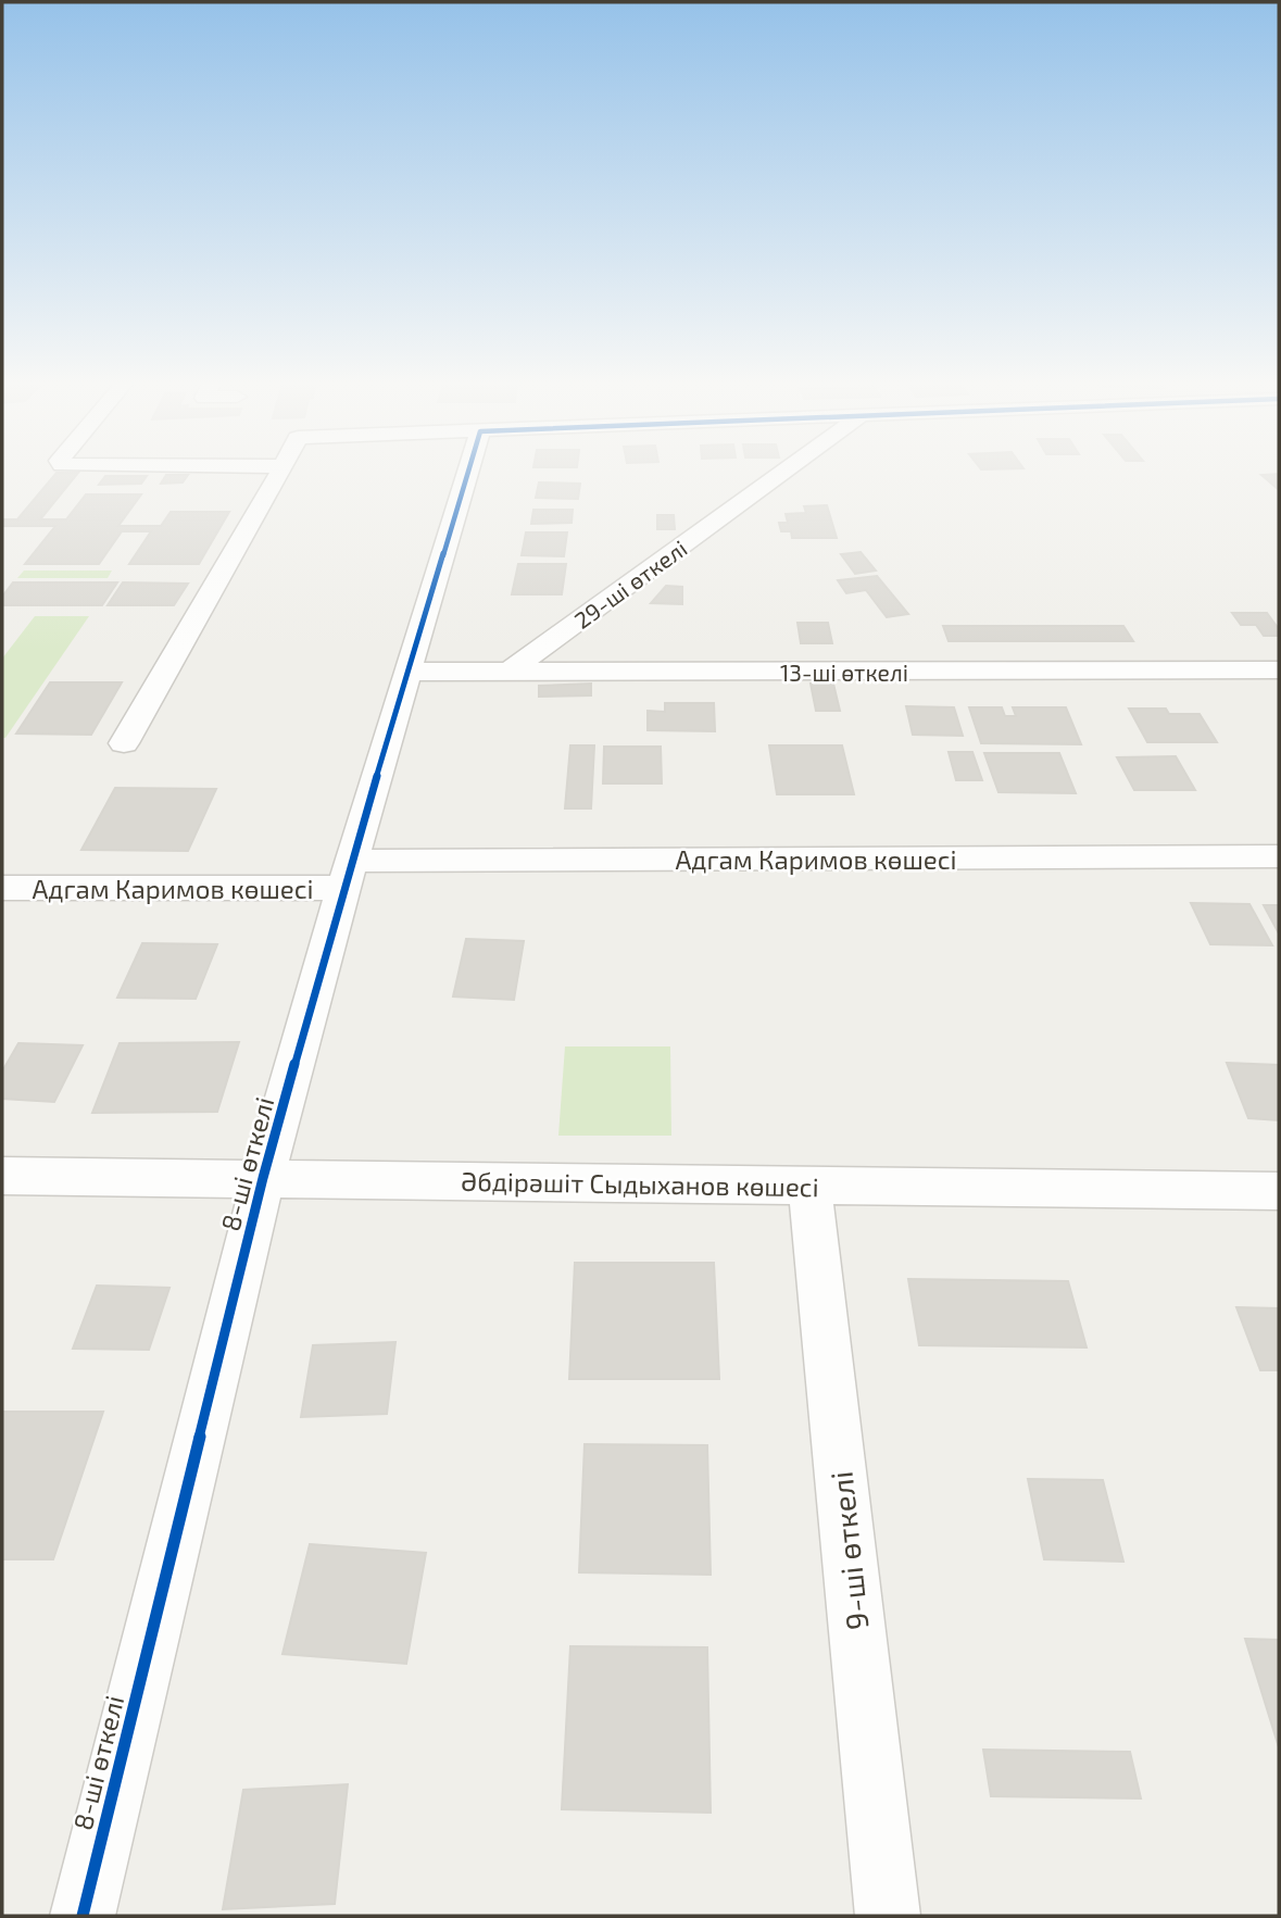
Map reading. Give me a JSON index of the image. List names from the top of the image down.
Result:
{
  "streets": {
    "street": [
      "29-ші өткелі",
      "13-ші өткелі",
      "Адгам Каримов көшесі",
      "8-ші өткелі",
      "Әбдірәшіт Сыдыханов көшесі",
      "9-ші өткелі"
    ]
  },
  "crossings": [
    ["29-ші өткелі", "13-ші өткелі"],
    ["13-ші өткелі", "8-ші өткелі"],
    ["Адгам Каримов көшесі", "8-ші өткелі"],
    ["8-ші өткелі", "Әбдірәшіт Сыдыханов көшесі"],
    ["Әбдірәшіт Сыдыханов көшесі", "9-ші өткелі"]
  ]
}
